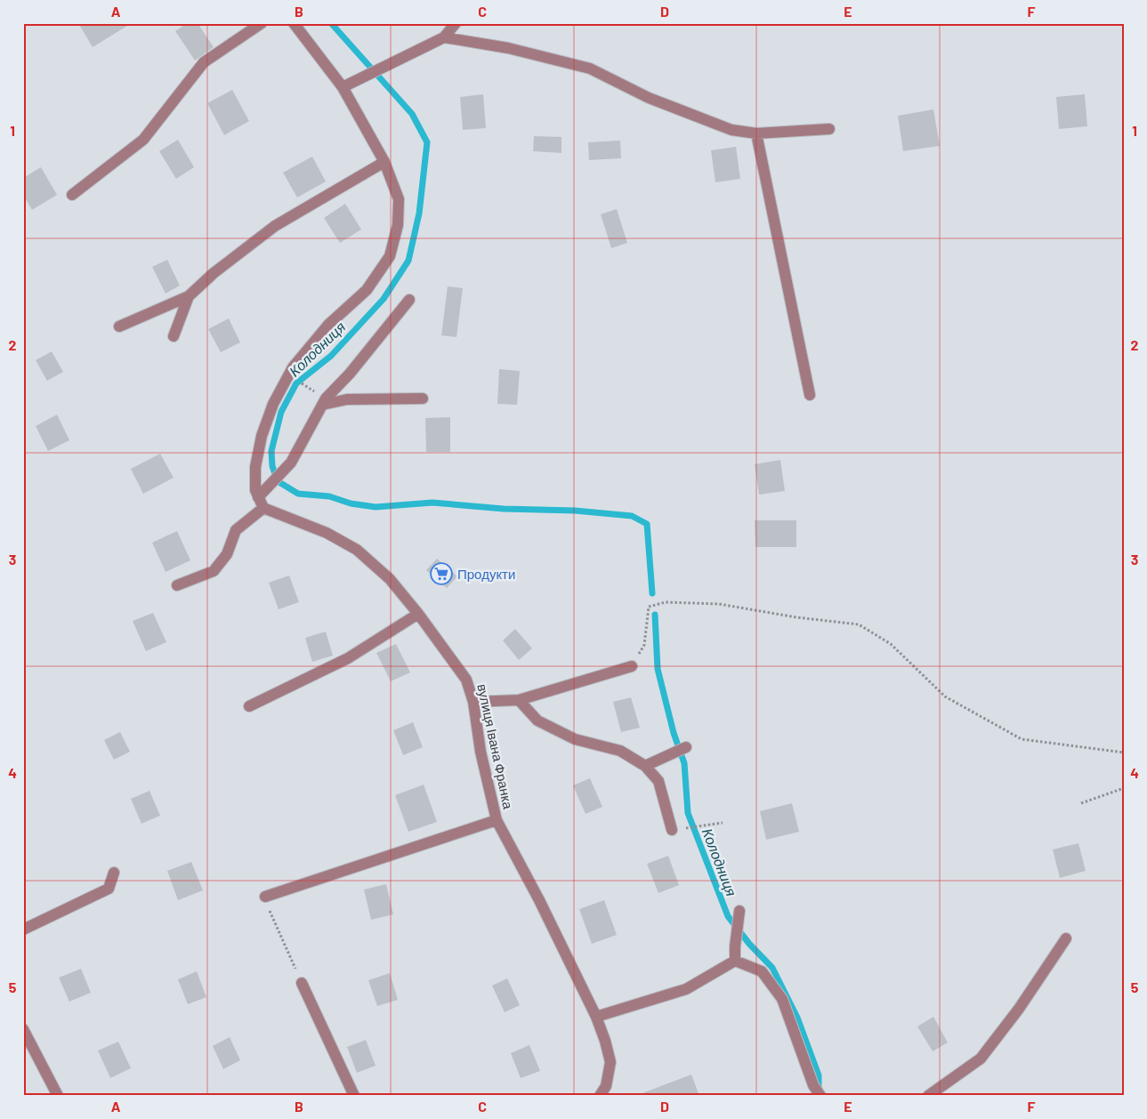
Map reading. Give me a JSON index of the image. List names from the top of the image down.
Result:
{
  "streets": {
    "street": ["вулиця Івана Франка"]
  },
  "water": ["Колодниця"],
  "places": {
    "supermarket": ["Продукти"]
  },
  "grid": {
    "columns": [
      "A",
      "B",
      "C",
      "D",
      "E",
      "F"
    ],
    "rows": [
      "1",
      "2",
      "3",
      "4",
      "5"
    ]
  }
}
